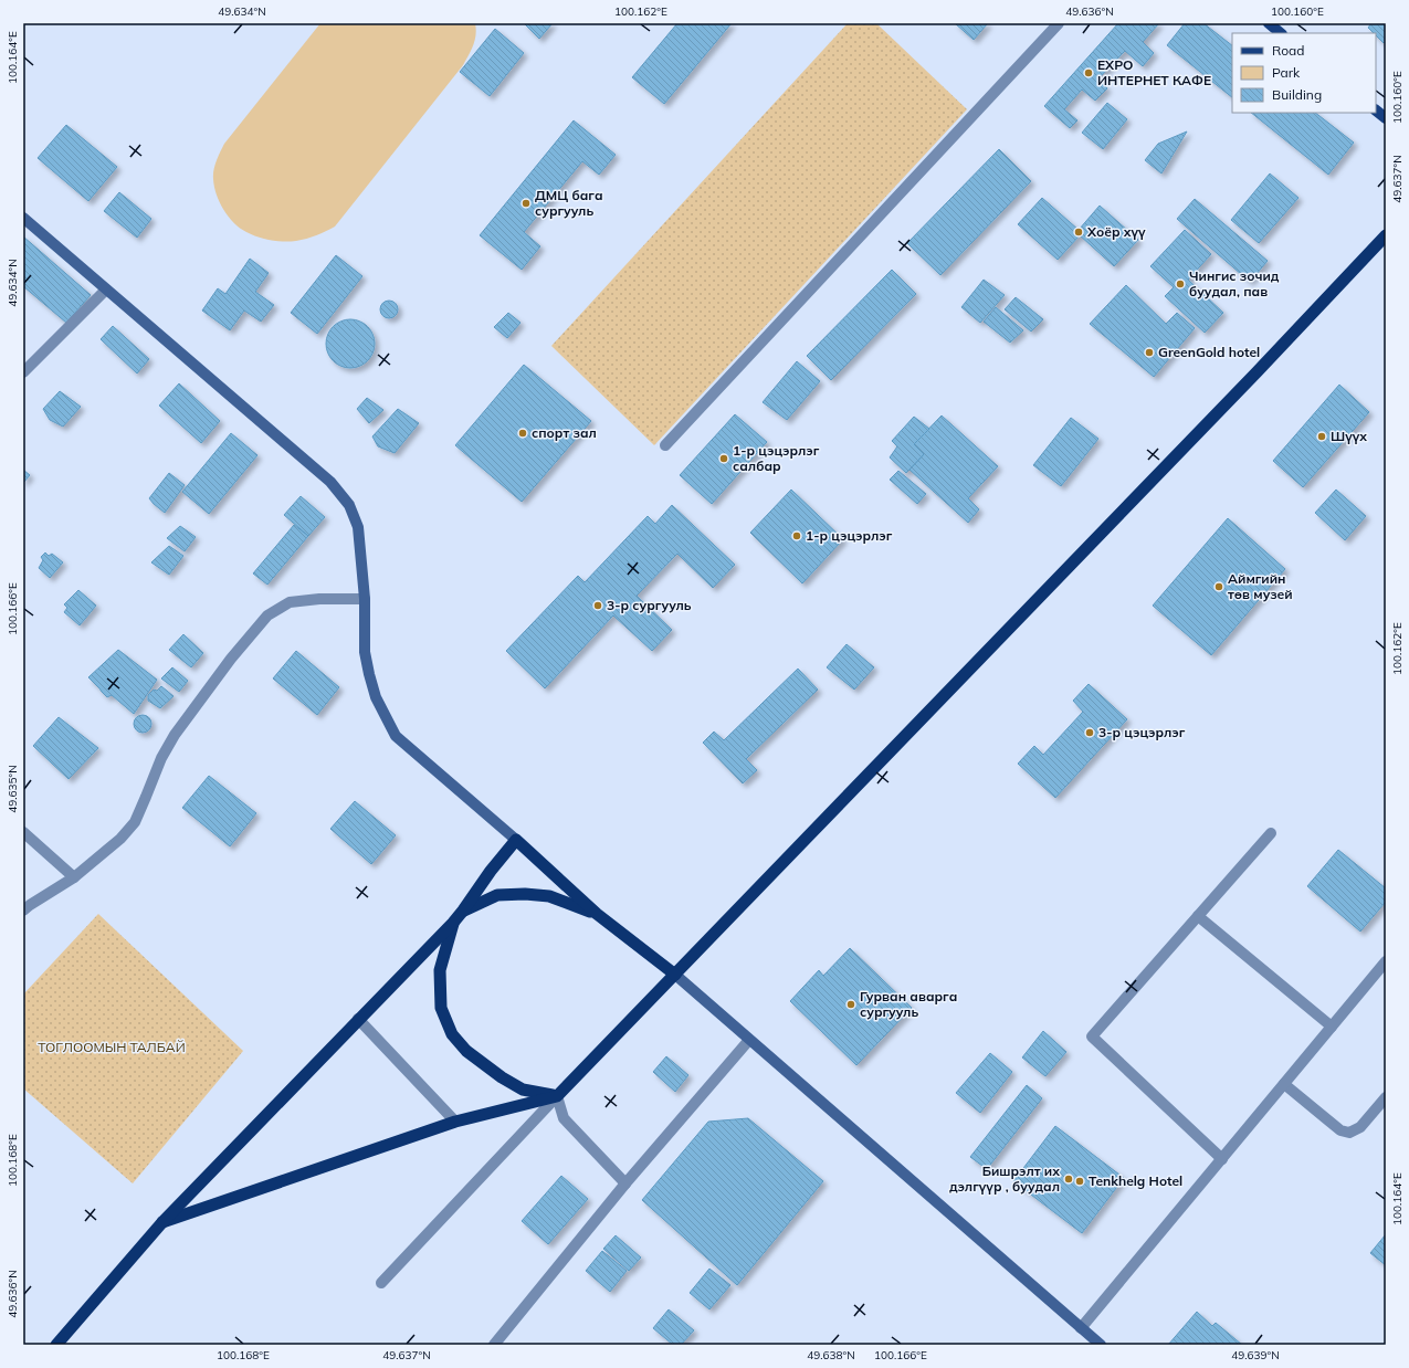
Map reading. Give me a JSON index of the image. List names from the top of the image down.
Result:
{
  "parks": ["ТОГЛООМЫН ТАЛБАЙ"],
  "places": [
    "EXPO ИНТЕРНЕТ КАФЕ",
    "ДМЦ бага сургууль",
    "Хоёр хүү",
    "Чингис зочид буудал, пав",
    "GreenGold hotel",
    "спорт зал",
    "Шүүх",
    "1-р цэцэрлэг салбар",
    "1-р цэцэрлэг",
    "Аймгийн төв музей",
    "3-р сургууль",
    "3-р цэцэрлэг",
    "Гурван аварга сургууль",
    "Бишрэлт их дэлгүүр , буудал",
    "Tenkhelg Hotel"
  ],
  "legend": ["Road", "Park", "Building"],
  "coordinates": [
    "49.634°N",
    "100.162°E",
    "49.636°N",
    "100.160°E",
    "100.164°E",
    "49.637°N",
    "100.166°E",
    "49.635°N",
    "100.168°E",
    "49.638°N",
    "49.639°N"
  ]
}
